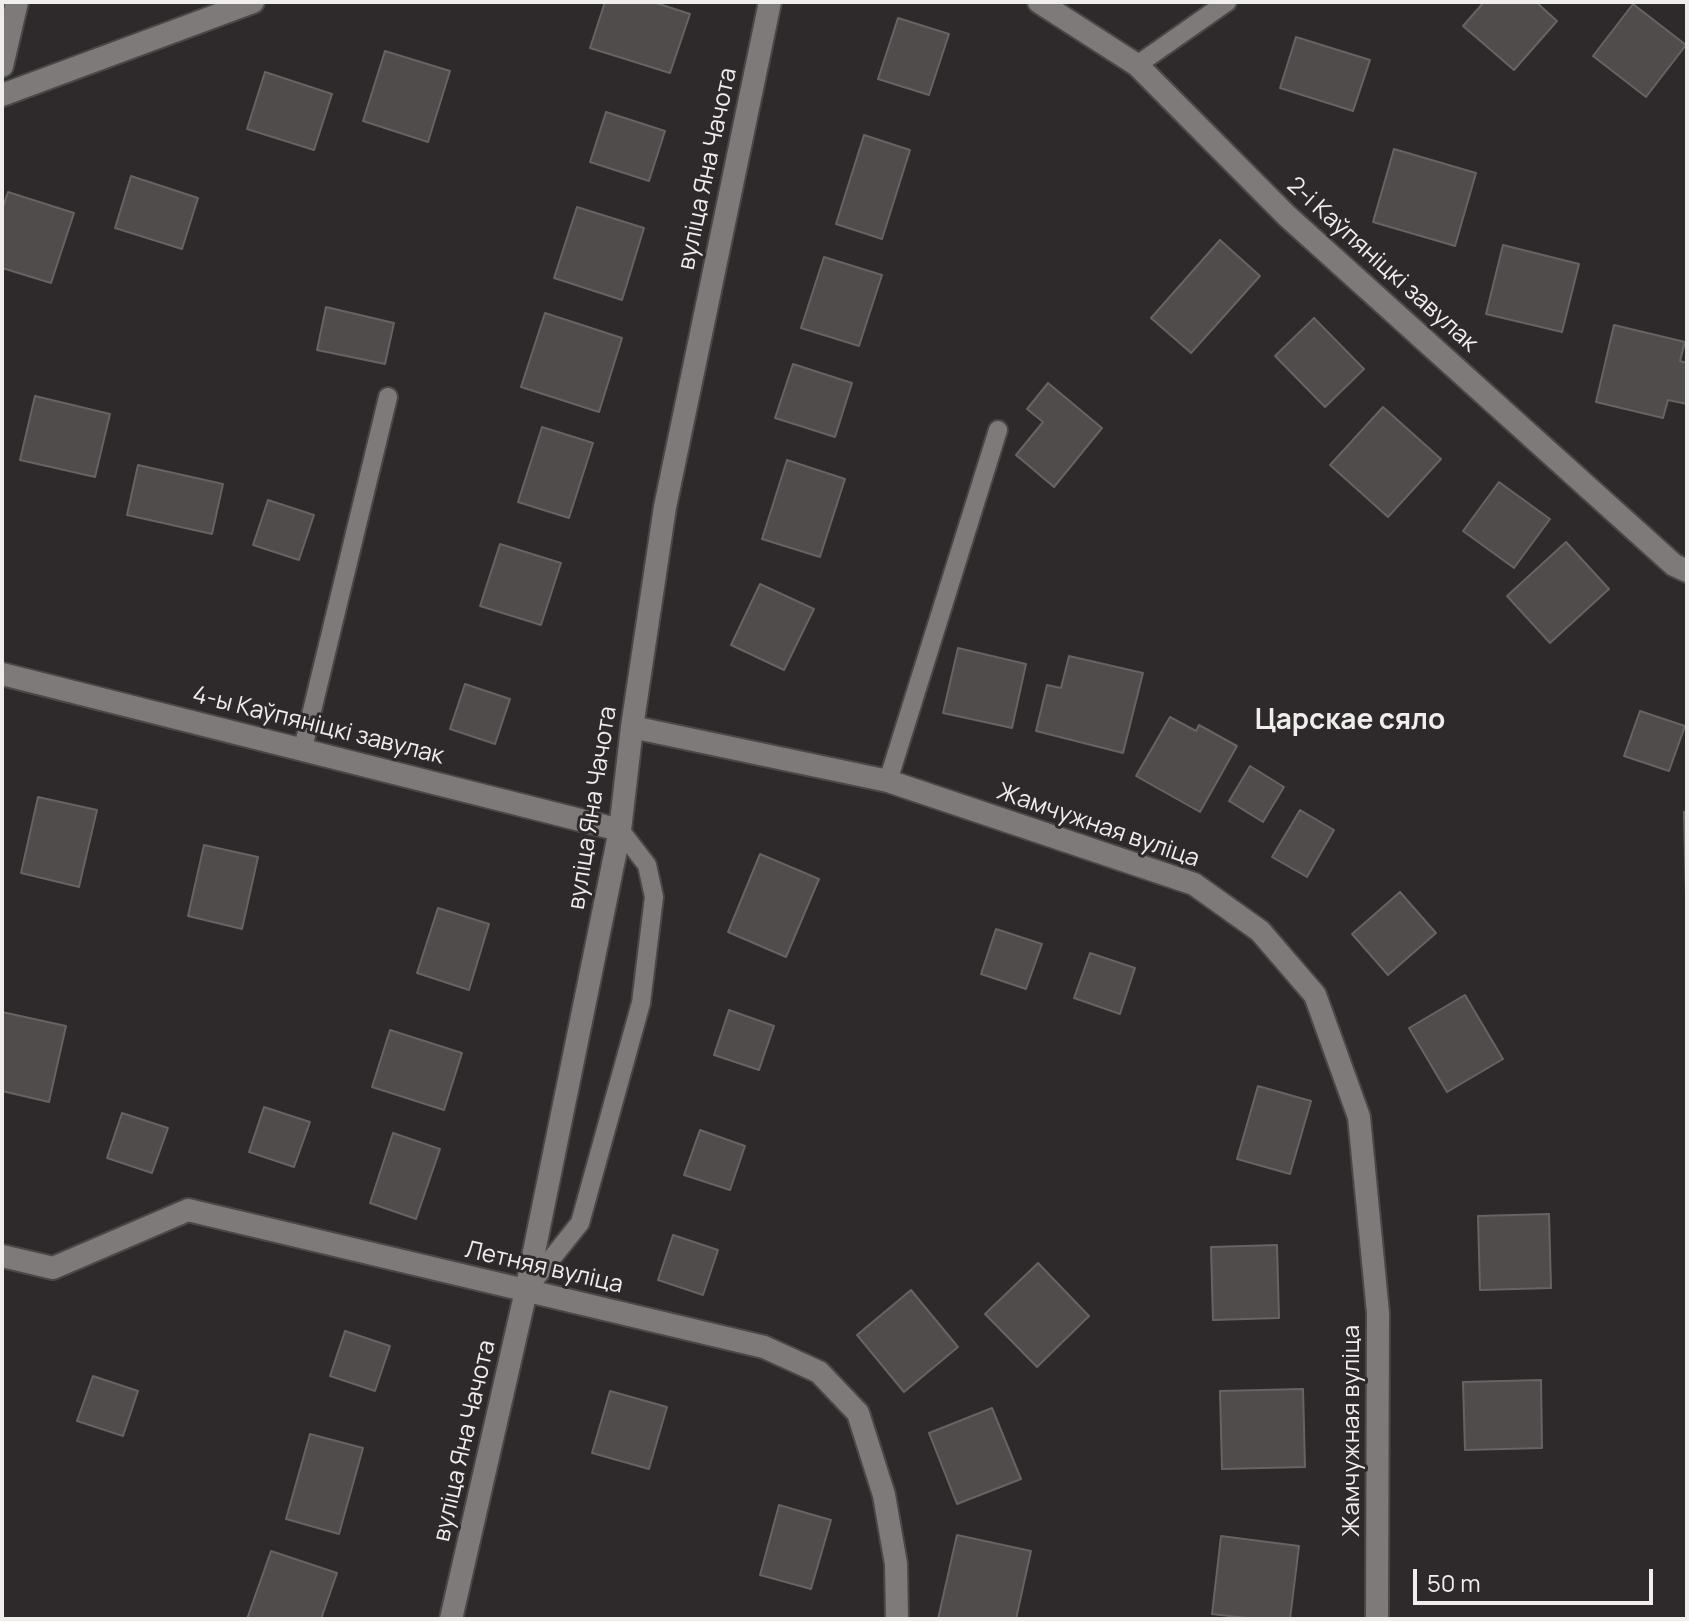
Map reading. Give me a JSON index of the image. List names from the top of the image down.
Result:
{
  "streets": {
    "street": [
      "вуліца Яна Чачота",
      "2-і Каўпяніцкі завулак",
      "4-ы Каўпяніцкі завулак",
      "Жамчужная вуліца",
      "Летняя вуліца"
    ]
  },
  "crossings": [
    ["вуліца Яна Чачота", "4-ы Каўпяніцкі завулак"],
    ["вуліца Яна Чачота", "Жамчужная вуліца"],
    ["вуліца Яна Чачота", "Летняя вуліца"]
  ],
  "districts": ["Царскае сяло"],
  "scale_bar": "50 m"
}
